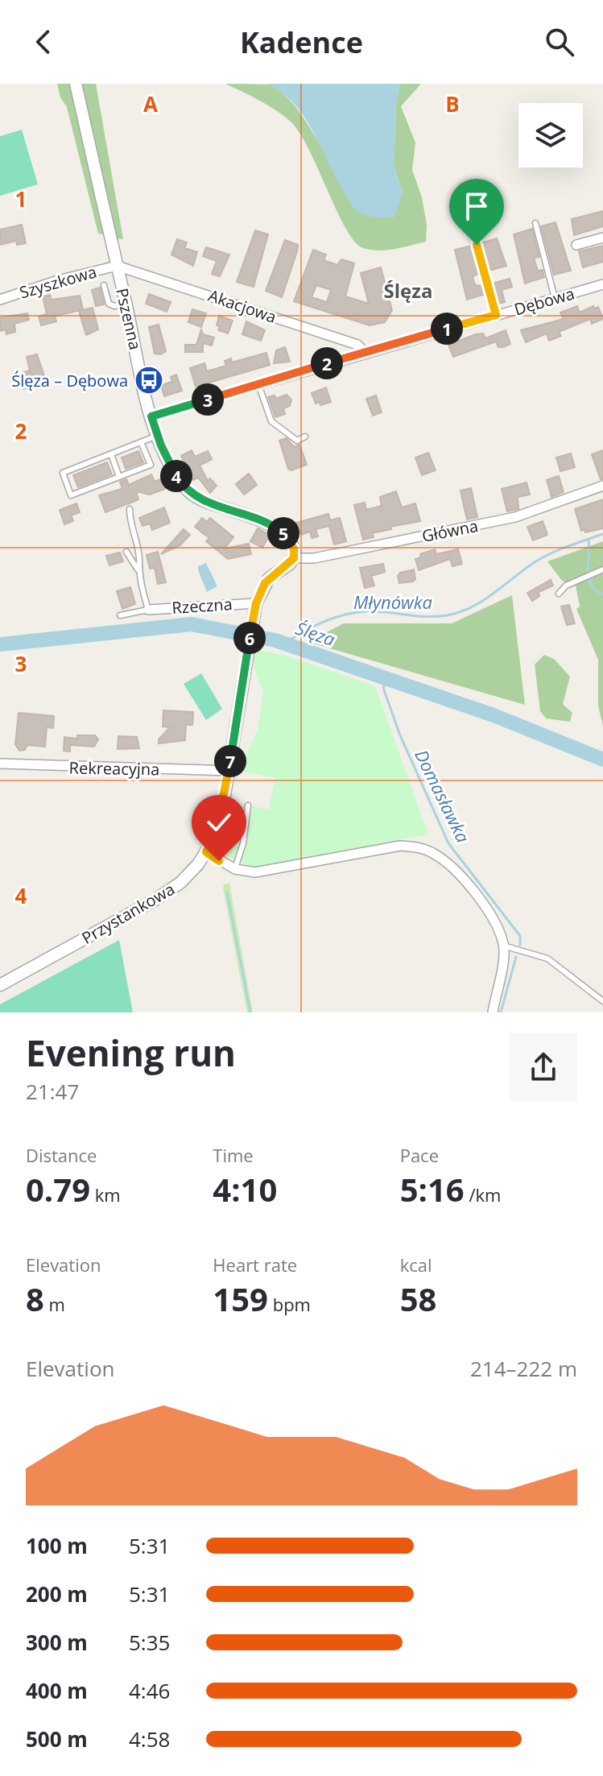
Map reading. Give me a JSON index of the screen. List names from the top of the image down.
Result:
{
  "streets": {
    "street": [
      "Szyszkowa",
      "Dębowa",
      "Akacjowa",
      "Pszenna",
      "Główna",
      "Rzeczna",
      "Rekreacyjna",
      "Przystankowa"
    ]
  },
  "crossings": [
    ["Szyszkowa", "Akacjowa"],
    ["Szyszkowa", "Pszenna"],
    ["Dębowa", "Akacjowa"],
    ["Dębowa", "Pszenna"],
    ["Akacjowa", "Pszenna"],
    ["Pszenna", "Główna"],
    ["Pszenna", "Przystankowa"],
    ["Główna", "Przystankowa"],
    ["Rzeczna", "Przystankowa"],
    ["Rekreacyjna", "Przystankowa"]
  ],
  "districts": ["Ślęza"],
  "water": ["Młynówka", "Ślęza", "Domasławka"],
  "places": {
    "bus stop": ["Ślęza – Dębowa"]
  },
  "page": {
    "header": "Kadence",
    "pins": [
      "1",
      "2",
      "3",
      "4",
      "5",
      "6",
      "7"
    ],
    "heading": ["Evening run", "21:47"],
    "stats": [
      ["Distance", "0.79 km"],
      ["Time", "4:10"],
      ["Pace", "5:16 /km"],
      ["Elevation", "8 m"],
      ["Heart rate", "159 bpm"],
      ["kcal", "58"]
    ],
    "chart": ["Elevation", "214–222 m"],
    "list": [
      {
        "name": "100 m",
        "note": "5:31"
      },
      {
        "name": "200 m",
        "note": "5:31"
      },
      {
        "name": "300 m",
        "note": "5:35"
      },
      {
        "name": "400 m",
        "note": "4:46"
      },
      {
        "name": "500 m",
        "note": "4:58"
      }
    ]
  },
  "grid": {
    "columns": ["A", "B"],
    "rows": [
      "1",
      "2",
      "3",
      "4"
    ]
  }
}
